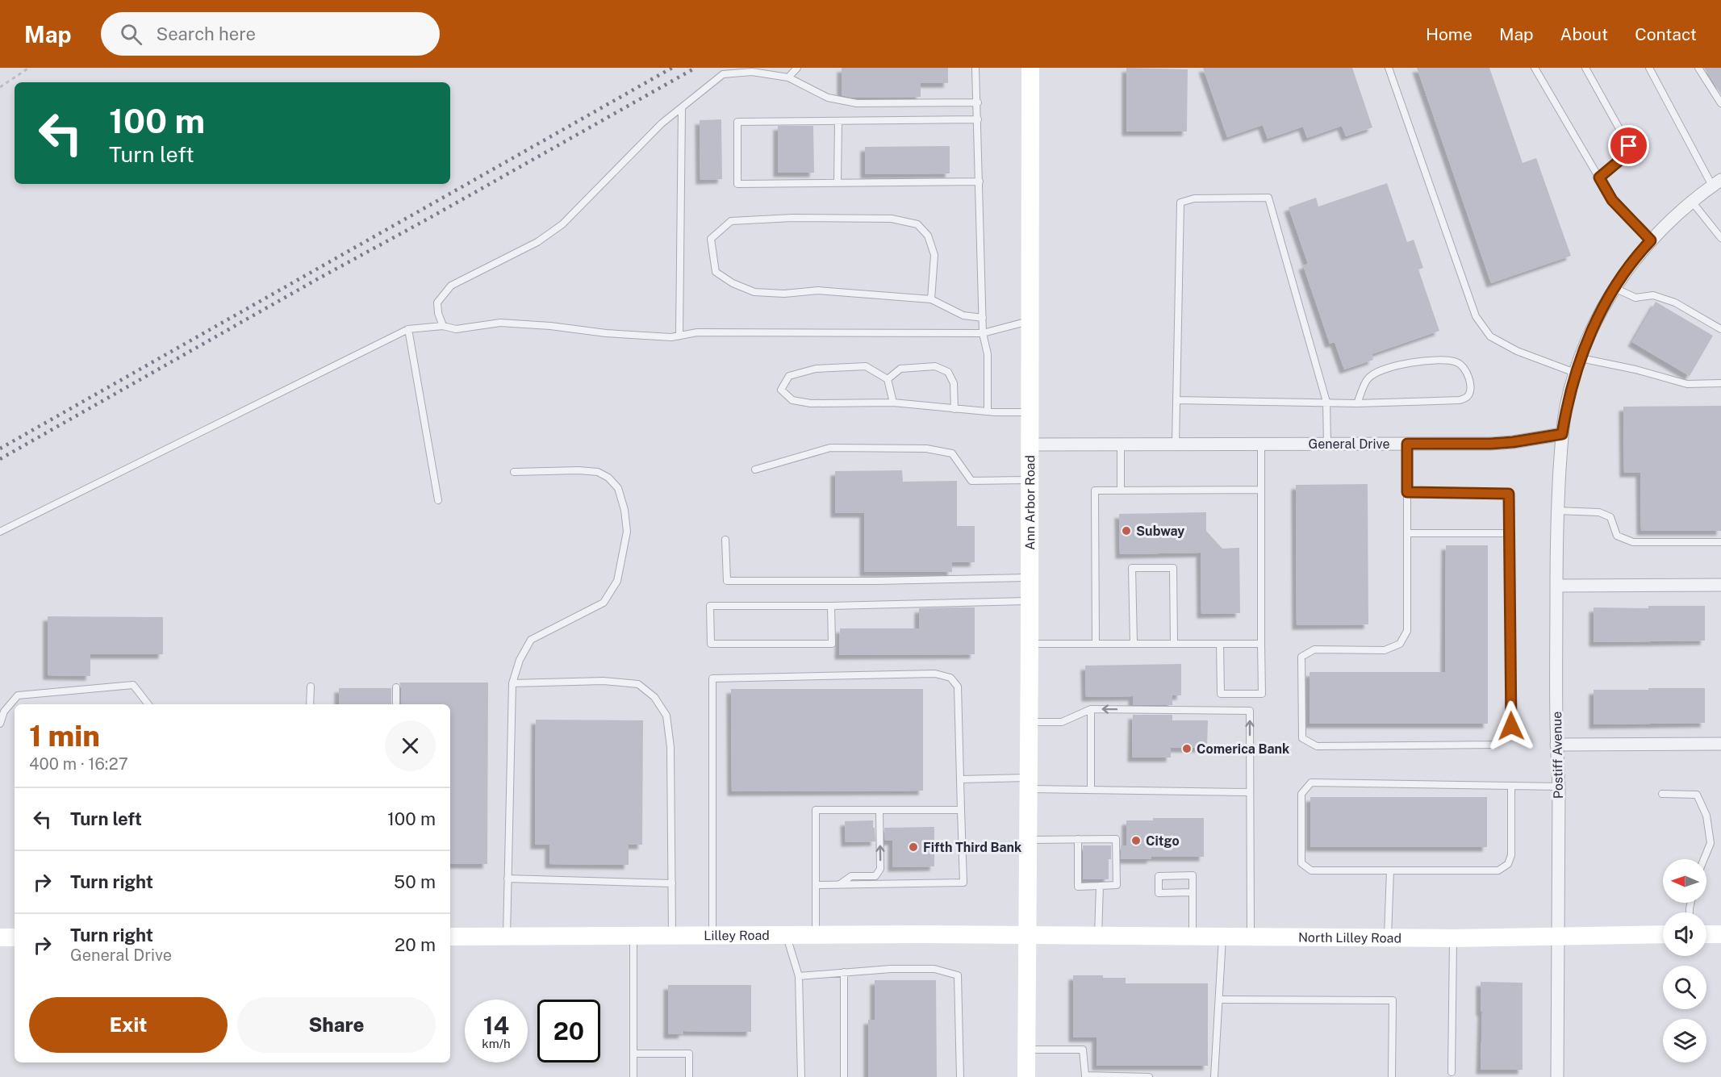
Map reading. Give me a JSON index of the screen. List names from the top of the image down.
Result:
{
  "streets": {
    "street": [
      "General Drive",
      "Ann Arbor Road",
      "Postiff Avenue",
      "Lilley Road",
      "North Lilley Road"
    ]
  },
  "crossings": [
    ["General Drive", "Ann Arbor Road"],
    ["General Drive", "Postiff Avenue"],
    ["Ann Arbor Road", "Lilley Road"],
    ["Ann Arbor Road", "North Lilley Road"],
    ["Postiff Avenue", "North Lilley Road"],
    ["Lilley Road", "North Lilley Road"]
  ],
  "places": [
    "Subway",
    "Comerica Bank",
    "Citgo",
    "Fifth Third Bank"
  ],
  "north": "left",
  "page": {
    "header": "Map",
    "search": "Search here",
    "nav": [
      "Home",
      "Map",
      "About",
      "Contact"
    ],
    "turn": ["100 m", "Turn left"],
    "heading": ["1 min", "400 m · 16:27"],
    "list": [
      {
        "name": "Turn left",
        "value": "100 m"
      },
      {
        "name": "Turn right",
        "value": "50 m"
      },
      {
        "name": "Turn right",
        "note": "General Drive",
        "value": "20 m"
      }
    ],
    "buttons": ["Exit", "Share"],
    "speed": "14 km/h",
    "limit": "20"
  }
}
